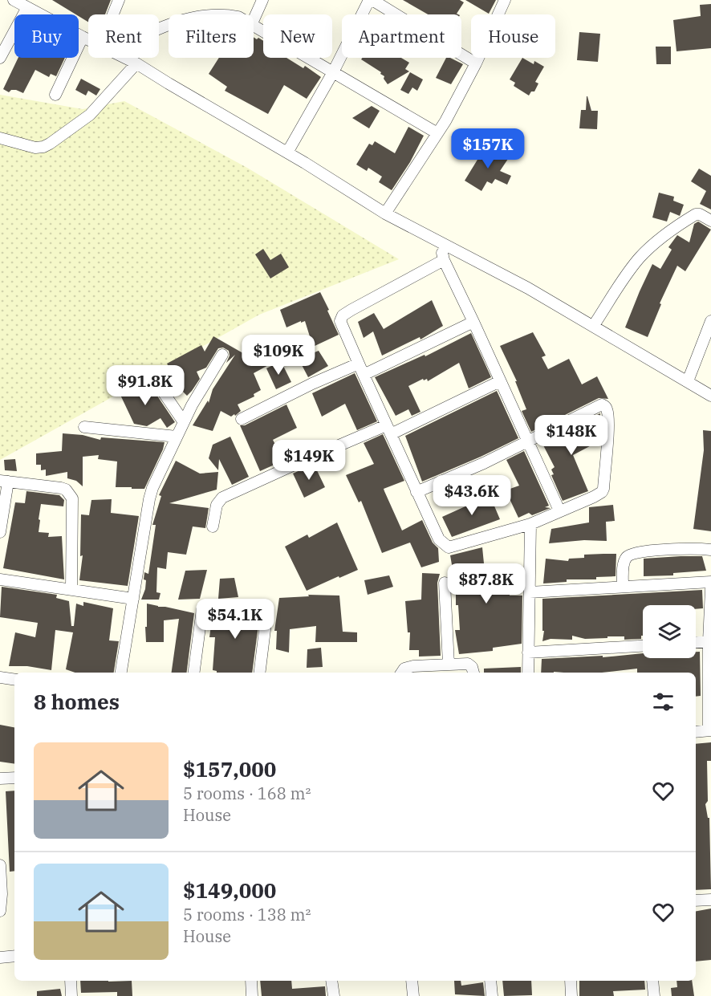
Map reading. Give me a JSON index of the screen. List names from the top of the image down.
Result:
{
  "page": {
    "chip": [
      "Buy",
      "Rent",
      "Filters",
      "New",
      "Apartment",
      "House"
    ],
    "price": [
      "$157K",
      "$109K",
      "$91.8K",
      "$148K",
      "$149K",
      "$43.6K",
      "$87.8K",
      "$54.1K"
    ],
    "heading": "8 homes",
    "list": [
      {
        "name": "$157,000",
        "note": "5 rooms · 168 m² · House"
      },
      {
        "name": "$149,000",
        "note": "5 rooms · 138 m² · House"
      }
    ]
  }
}
